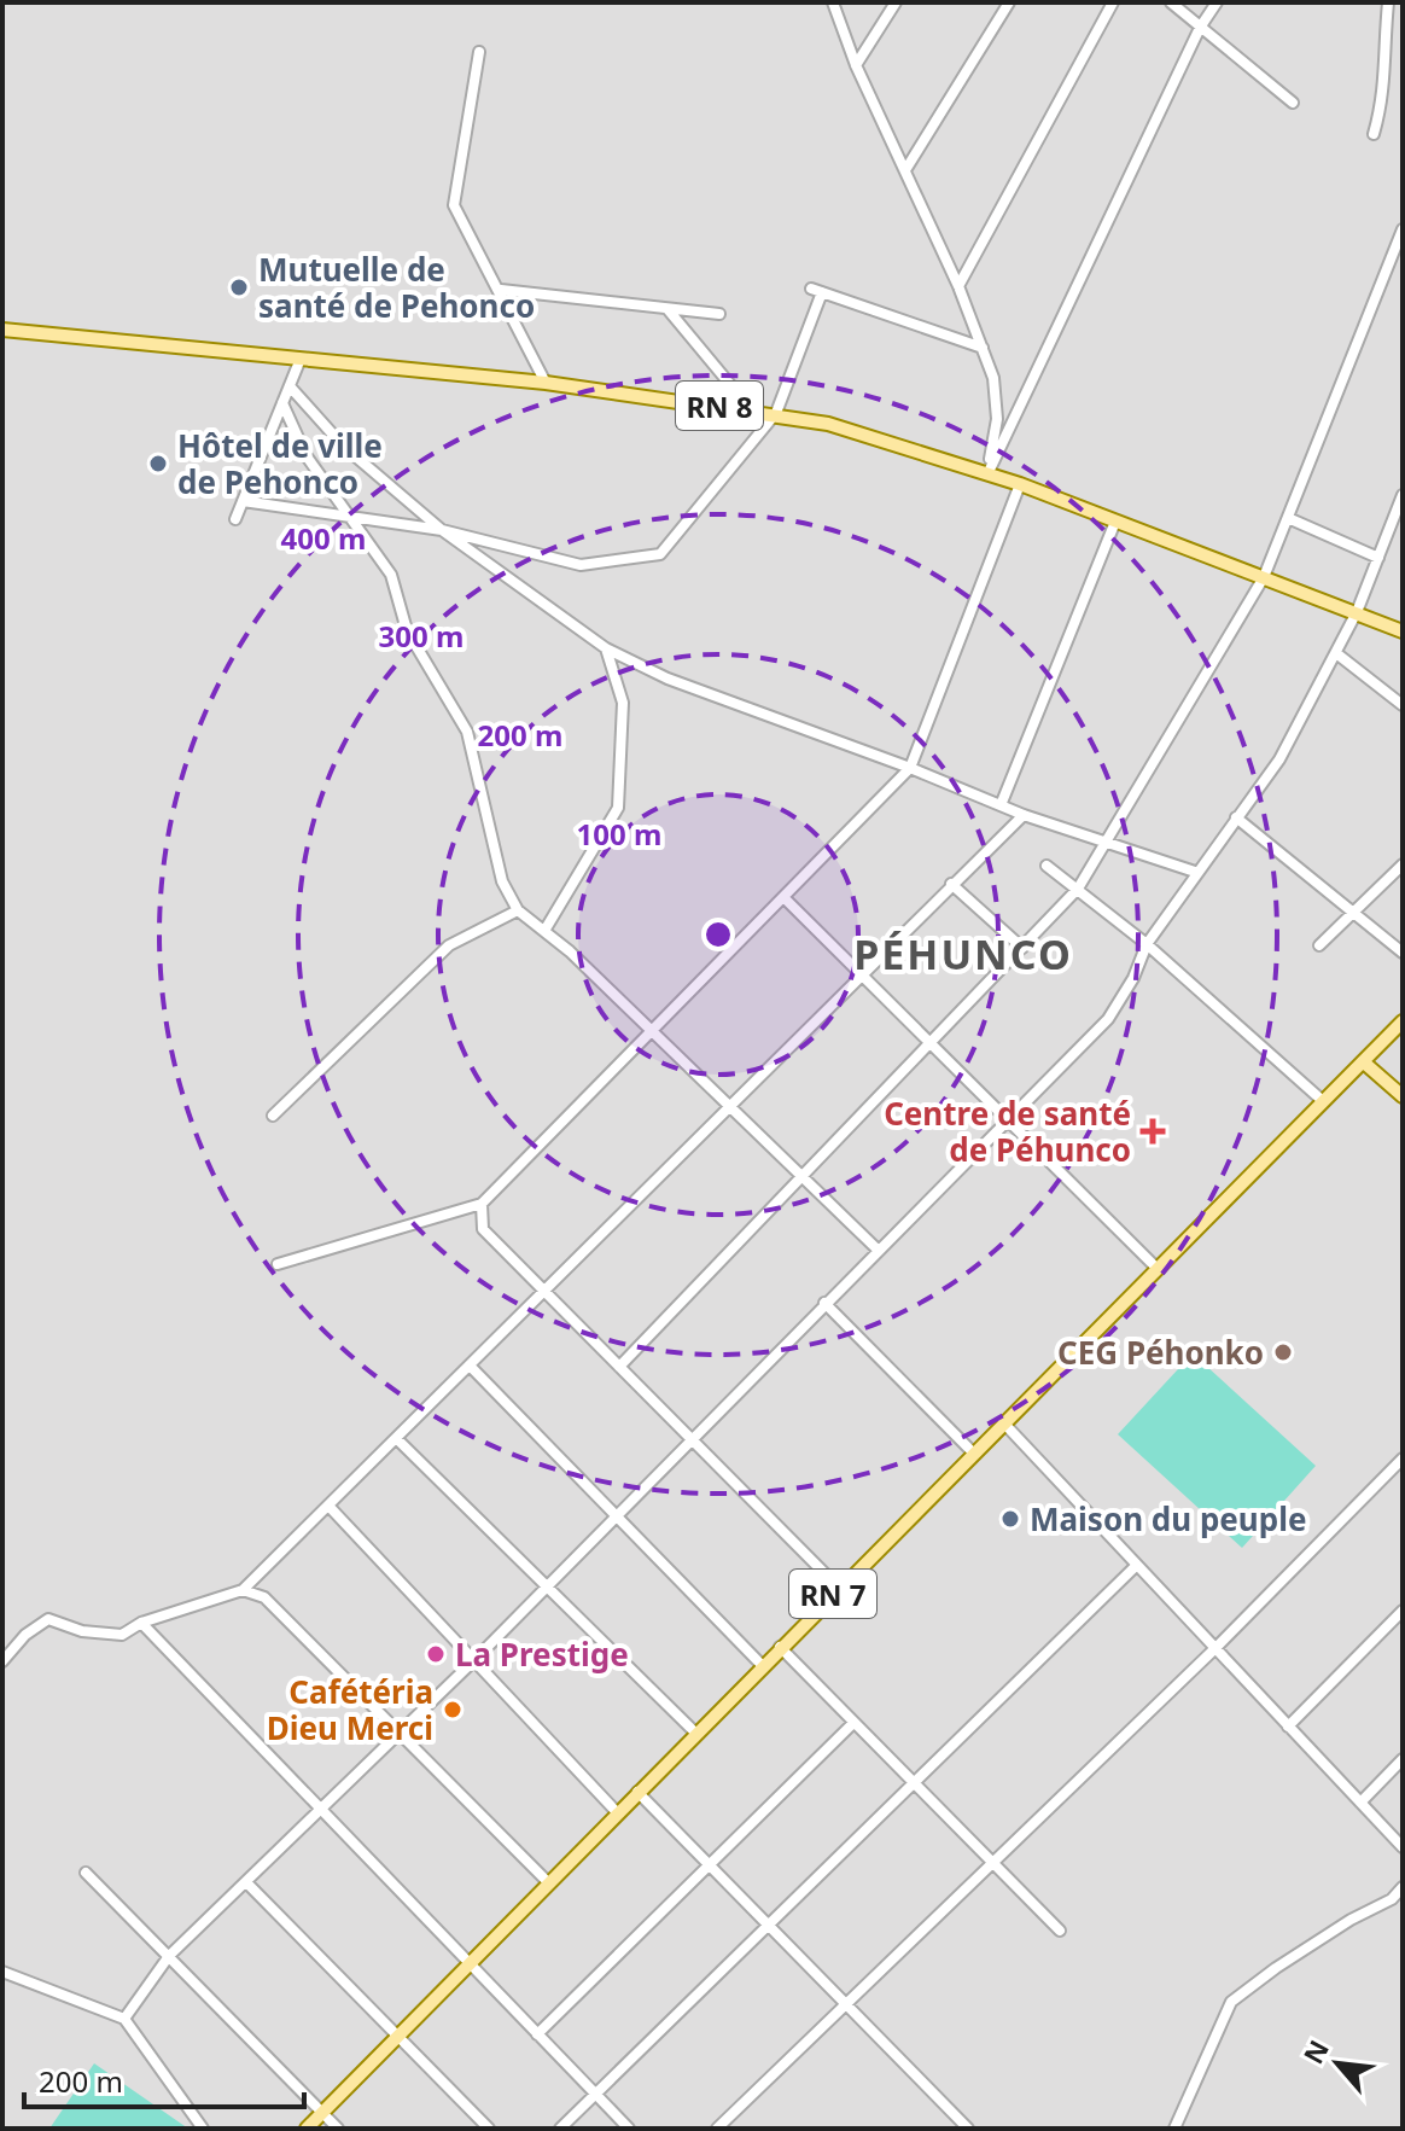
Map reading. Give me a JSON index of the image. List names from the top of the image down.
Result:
{
  "streets": {
    "main road": ["RN 8", "RN 7"]
  },
  "districts": ["PÉHUNCO"],
  "places": {
    "other": [
      "Mutuelle de santé de Pehonco",
      "Hôtel de ville de Pehonco",
      "CEG Péhonko",
      "Maison du peuple",
      "La Prestige",
      "Cafétéria Dieu Merci"
    ],
    "health": ["Centre de santé de Péhunco"]
  },
  "scale_bar": "200 m",
  "north": "top left",
  "rings": [
    "400 m",
    "300 m",
    "200 m",
    "100 m"
  ]
}
